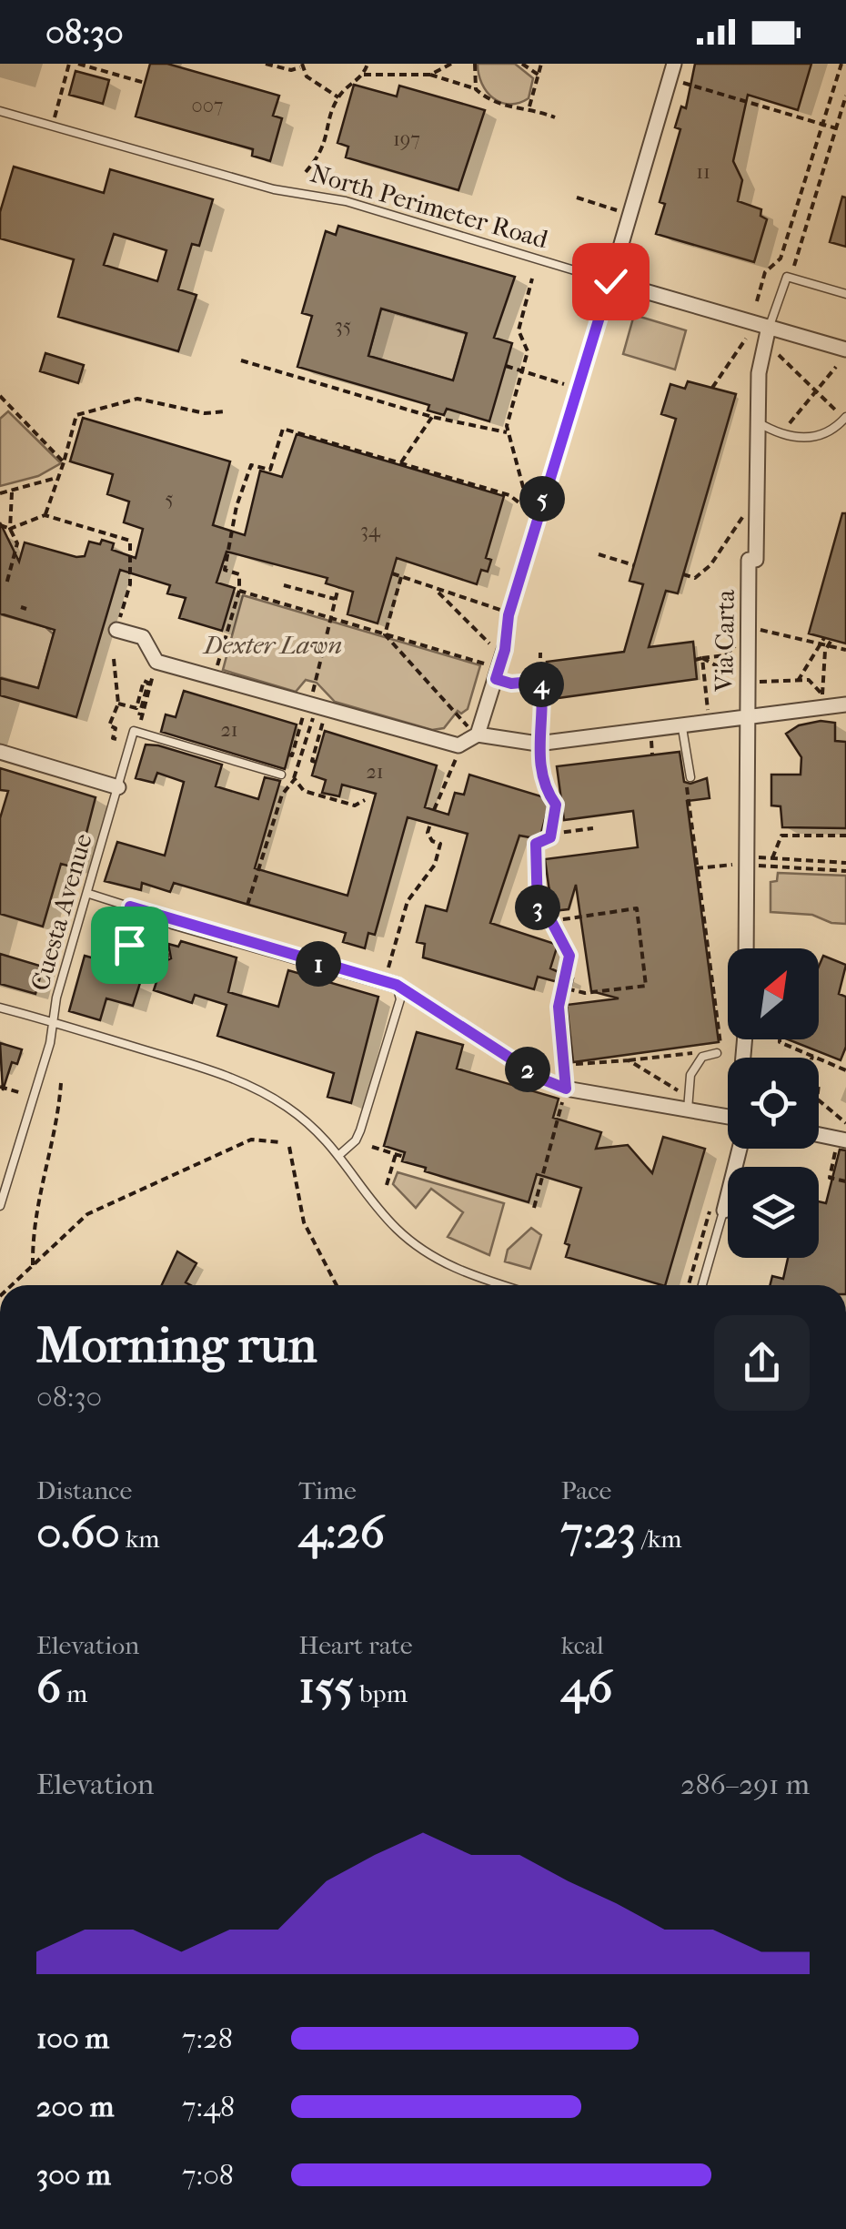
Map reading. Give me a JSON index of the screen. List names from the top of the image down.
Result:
{
  "streets": {
    "street": ["North Perimeter Road", "Via Carta"],
    "lane": ["Cuesta Avenue"]
  },
  "crossings": [
    ["North Perimeter Road", "Via Carta"]
  ],
  "parks": ["Dexter Lawn"],
  "house_numbers": [
    "007",
    "197",
    "11",
    "35",
    "5",
    "34",
    "21",
    "21"
  ],
  "north": "top right",
  "page": {
    "status": "08:30",
    "pins": [
      "5",
      "4",
      "3",
      "1",
      "2"
    ],
    "heading": ["Morning run", "08:30"],
    "stats": [
      ["Distance", "0.60 km"],
      ["Time", "4:26"],
      ["Pace", "7:23 /km"],
      ["Elevation", "6 m"],
      ["Heart rate", "155 bpm"],
      ["kcal", "46"]
    ],
    "chart": ["Elevation", "286–291 m"],
    "list": [
      {
        "name": "100 m",
        "note": "7:28"
      },
      {
        "name": "200 m",
        "note": "7:48"
      },
      {
        "name": "300 m",
        "note": "7:08"
      }
    ]
  }
}
